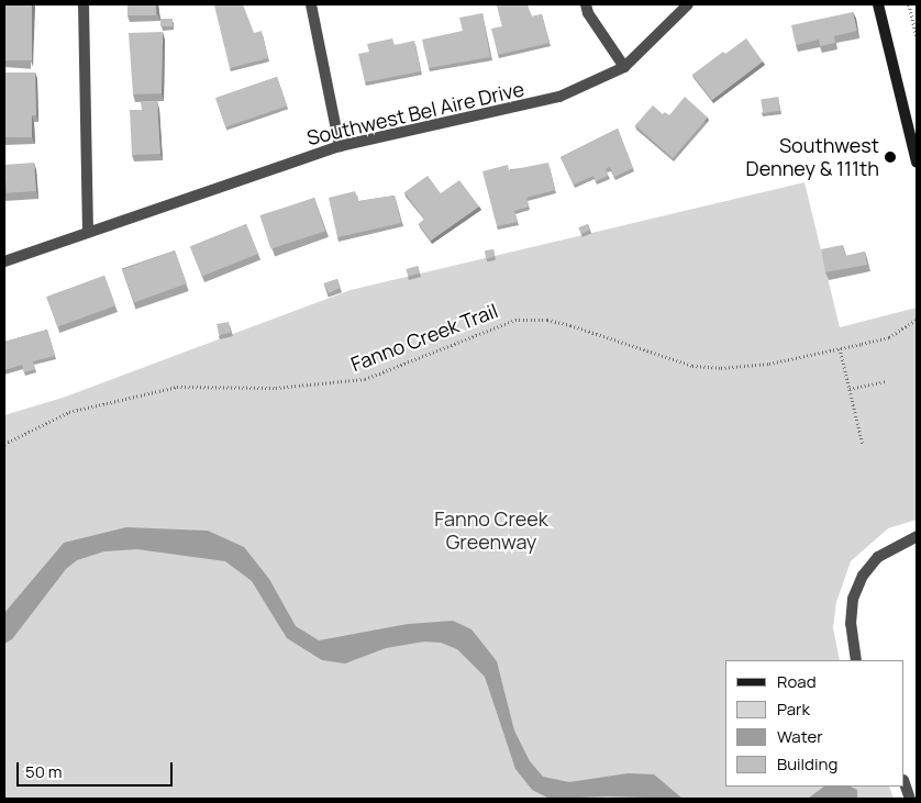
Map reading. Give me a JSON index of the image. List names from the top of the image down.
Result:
{
  "streets": {
    "street": ["Southwest Bel Aire Drive"],
    "path": ["Fanno Creek Trail"]
  },
  "parks": ["Fanno Creek Greenway"],
  "places": ["Southwest Denney & 111th"],
  "legend": [
    "Road",
    "Park",
    "Water",
    "Building"
  ],
  "scale_bar": "50 m"
}
